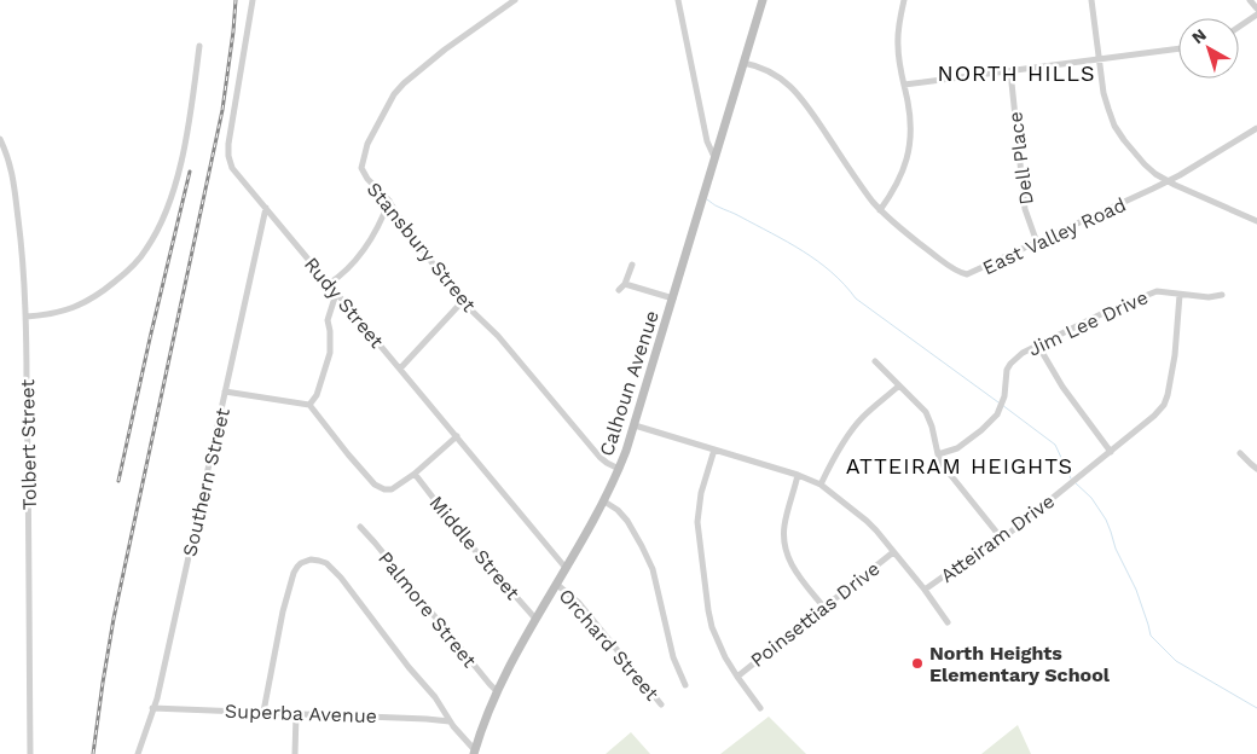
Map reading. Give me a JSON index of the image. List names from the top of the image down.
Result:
{
  "streets": {
    "street": [
      "Dell Place",
      "East Valley Road",
      "Stansbury Street",
      "Rudy Street",
      "Jim Lee Drive",
      "Calhoun Avenue",
      "Tolbert Street",
      "Southern Street",
      "Atteiram Drive",
      "Middle Street",
      "Palmore Street",
      "Poinsettias Drive",
      "Orchard Street",
      "Superba Avenue"
    ]
  },
  "crossings": [
    ["Dell Place", "East Valley Road"],
    ["East Valley Road", "Calhoun Avenue"],
    ["Stansbury Street", "Calhoun Avenue"],
    ["Rudy Street", "Calhoun Avenue"],
    ["Rudy Street", "Southern Street"],
    ["Jim Lee Drive", "Atteiram Drive"],
    ["Calhoun Avenue", "Atteiram Drive"],
    ["Calhoun Avenue", "Middle Street"],
    ["Calhoun Avenue", "Palmore Street"],
    ["Calhoun Avenue", "Orchard Street"],
    ["Southern Street", "Superba Avenue"],
    ["Atteiram Drive", "Poinsettias Drive"]
  ],
  "districts": ["NORTH HILLS", "ATTEIRAM HEIGHTS"],
  "places": ["North Heights Elementary School"],
  "north": "top left"
}
